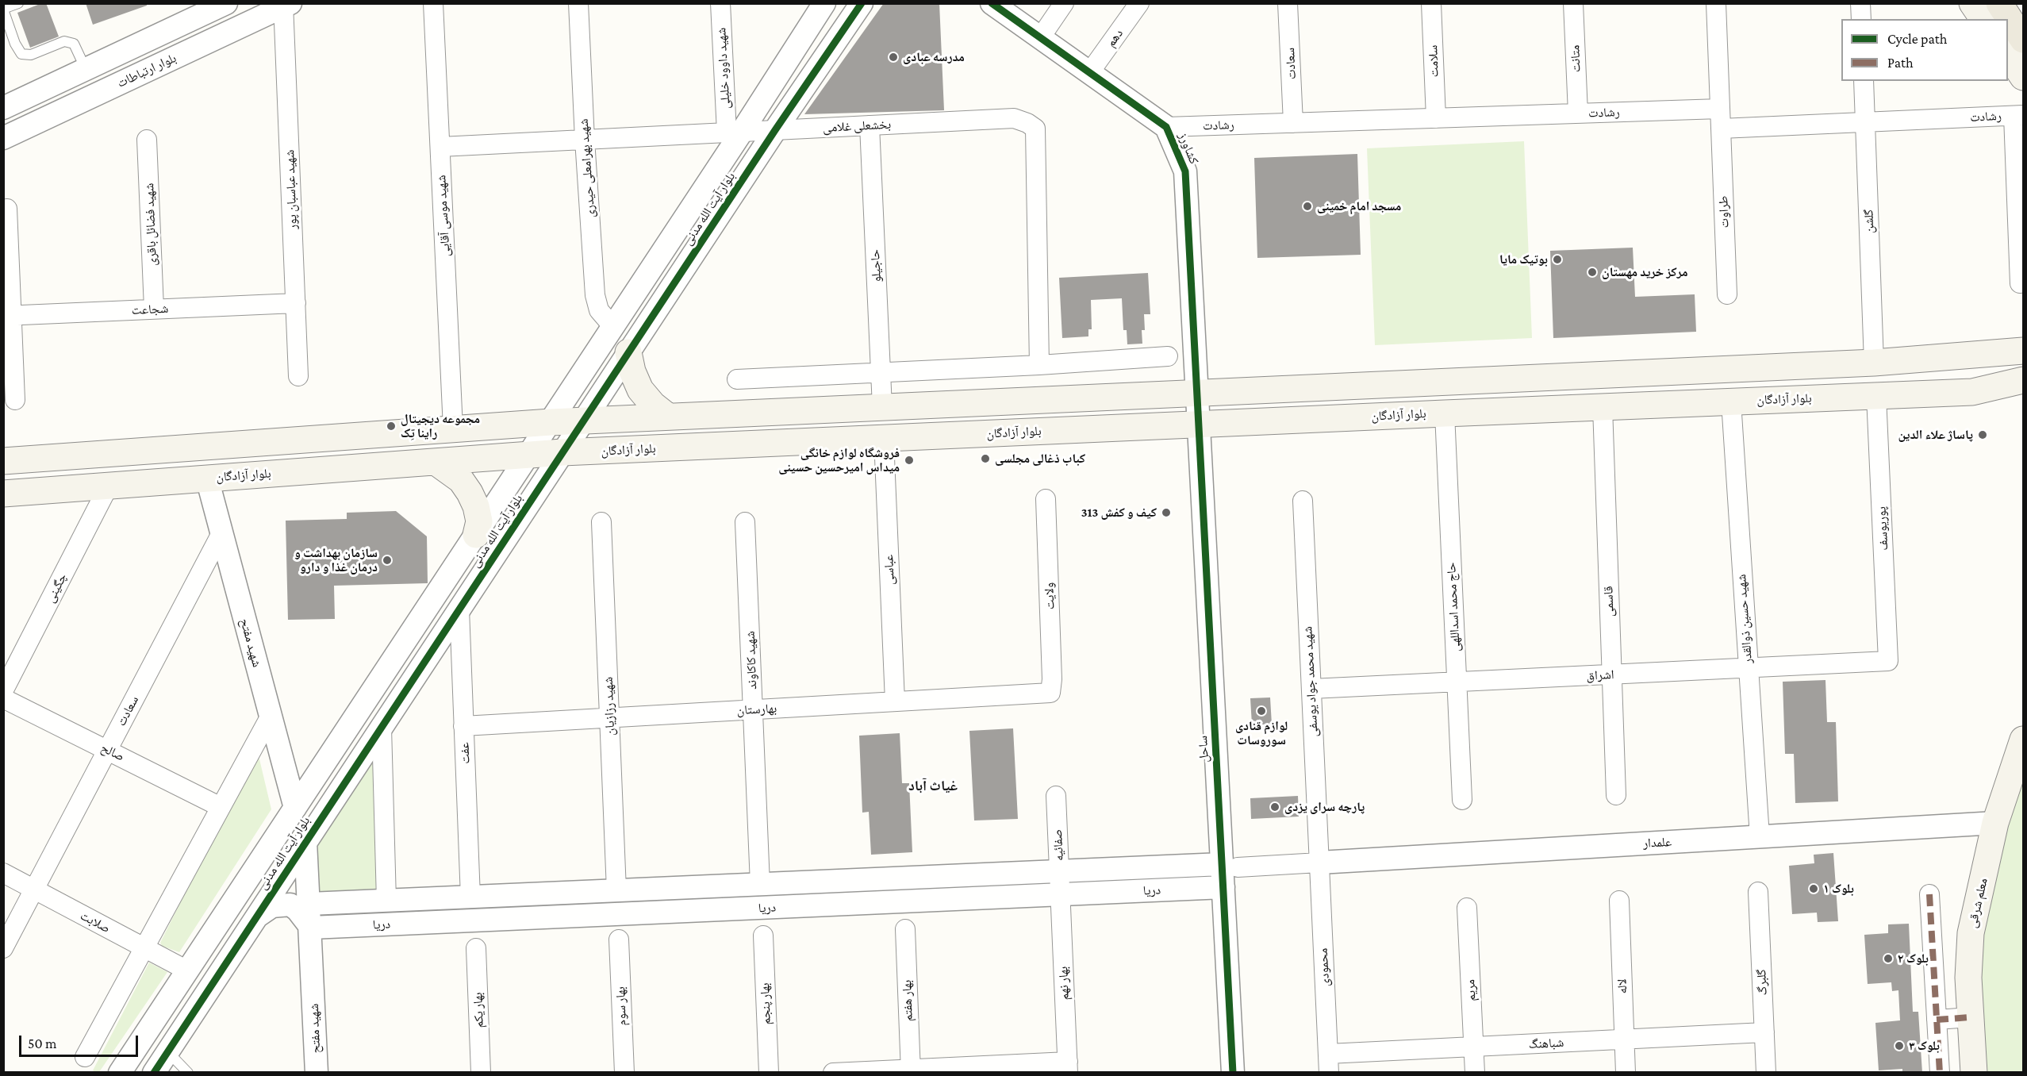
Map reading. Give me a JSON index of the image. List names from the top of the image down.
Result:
{
  "streets": {
    "main road": ["بلوار آزادگان", "معلم شرقی"],
    "street": [
      "دهم",
      "متانت",
      "سلامت",
      "سعادت",
      "شهید داوود خلیلی",
      "بلوار ارتباطات",
      "رشادت",
      "بخشعلی غلامی",
      "کشاورز",
      "شهید بهرامعلی حیدری",
      "شهید عباسبان پور",
      "بلوار آیت الله مدنی",
      "طراوت",
      "شهید موسی آقایی",
      "گلشن",
      "شهید فضائل باقری",
      "حاجیلو",
      "شجاعت",
      "پوریوسف",
      "عباسی",
      "چگینی",
      "ولایت",
      "قاسمی",
      "حاج محمد اسداللهی",
      "شهید حسین ذوالقدر",
      "شهید مفتح",
      "شهید کاکاوند",
      "اشراق",
      "شهید محمد جواد یوسفی",
      "شهید رزازیان",
      "بهارستان",
      "ساحل",
      "صالح",
      "عفت",
      "علمدار",
      "صفائیه",
      "دریا",
      "صلابت",
      "محمودی",
      "گلبرگ",
      "بهار نهم",
      "لاله",
      "مریم",
      "بهار هفتم",
      "بهار پنجم",
      "بهار سوم",
      "بهار یکم",
      "شباهنگ"
    ]
  },
  "crossings": [
    ["دهم", "کشاورز"],
    ["متانت", "رشادت"],
    ["سلامت", "رشادت"],
    ["سعادت", "رشادت"],
    ["سعادت", "شهید مفتح"],
    ["سعادت", "صالح"],
    ["سعادت", "صلابت"],
    ["شهید داوود خلیلی", "بخشعلی غلامی"],
    ["شهید داوود خلیلی", "بلوار آیت الله مدنی"],
    ["بلوار ارتباطات", "شهید عباسبان پور"],
    ["رشادت", "کشاورز"],
    ["رشادت", "طراوت"],
    ["رشادت", "گلشن"],
    ["بخشعلی غلامی", "شهید بهرامعلی حیدری"],
    ["بخشعلی غلامی", "بلوار آیت الله مدنی"],
    ["بخشعلی غلامی", "شهید موسی آقایی"],
    ["بخشعلی غلامی", "حاجیلو"],
    ["کشاورز", "بلوار آزادگان"],
    ["کشاورز", "ساحل"],
    ["شهید بهرامعلی حیدری", "بلوار آیت الله مدنی"],
    ["شهید عباسبان پور", "شجاعت"],
    ["بلوار آیت الله مدنی", "بلوار آزادگان"],
    ["بلوار آیت الله مدنی", "شهید مفتح"],
    ["بلوار آیت الله مدنی", "عفت"],
    ["بلوار آیت الله مدنی", "صلابت"],
    ["شهید فضائل باقری", "شجاعت"],
    ["بلوار آزادگان", "پوریوسف"],
    ["بلوار آزادگان", "عباسی"],
    ["بلوار آزادگان", "چگینی"],
    ["بلوار آزادگان", "قاسمی"],
    ["بلوار آزادگان", "حاج محمد اسداللهی"],
    ["بلوار آزادگان", "شهید حسین ذوالقدر"],
    ["بلوار آزادگان", "شهید مفتح"],
    ["بلوار آزادگان", "ساحل"],
    ["پوریوسف", "اشراق"],
    ["عباسی", "بهارستان"],
    ["ولایت", "بهارستان"],
    ["قاسمی", "اشراق"],
    ["حاج محمد اسداللهی", "اشراق"],
    ["شهید حسین ذوالقدر", "اشراق"],
    ["شهید حسین ذوالقدر", "علمدار"],
    ["شهید مفتح", "دریا"],
    ["شهید کاکاوند", "بهارستان"],
    ["شهید کاکاوند", "دریا"],
    ["اشراق", "شهید محمد جواد یوسفی"],
    ["شهید محمد جواد یوسفی", "علمدار"],
    ["شهید محمد جواد یوسفی", "محمودی"],
    ["شهید رزازیان", "بهارستان"],
    ["شهید رزازیان", "دریا"],
    ["بهارستان", "عفت"],
    ["ساحل", "دریا"],
    ["عفت", "دریا"],
    ["علمدار", "معلم شرقی"],
    ["علمدار", "محمودی"],
    ["صفائیه", "دریا"],
    ["صفائیه", "بهار نهم"],
    ["دریا", "بهار نهم"],
    ["محمودی", "شباهنگ"],
    ["گلبرگ", "شباهنگ"],
    ["لاله", "شباهنگ"],
    ["مریم", "شباهنگ"]
  ],
  "districts": ["غیاث آباد"],
  "places": [
    "مدرسه عبادی",
    "مسجد امام خمینی",
    "بوتیک مایا",
    "مرکز خرید مهستان",
    "مجموعه دیجیتال راینا تِک",
    "پاساژ علاء الدین",
    "کباب ذغالی مجلسی",
    "فروشگاه لوازم خانگی میداس امیرحسین حسینی",
    "کیف و کفش 313",
    "سازمان بهداشت و درمان غذا و دارو",
    "لوازم قنادی سوروسات",
    "پارچه سرای یزدی",
    "بلوک ۱",
    "بلوک ۲",
    "بلوک ۳"
  ],
  "legend": ["Cycle path", "Path"],
  "scale_bar": "50 m"
}
